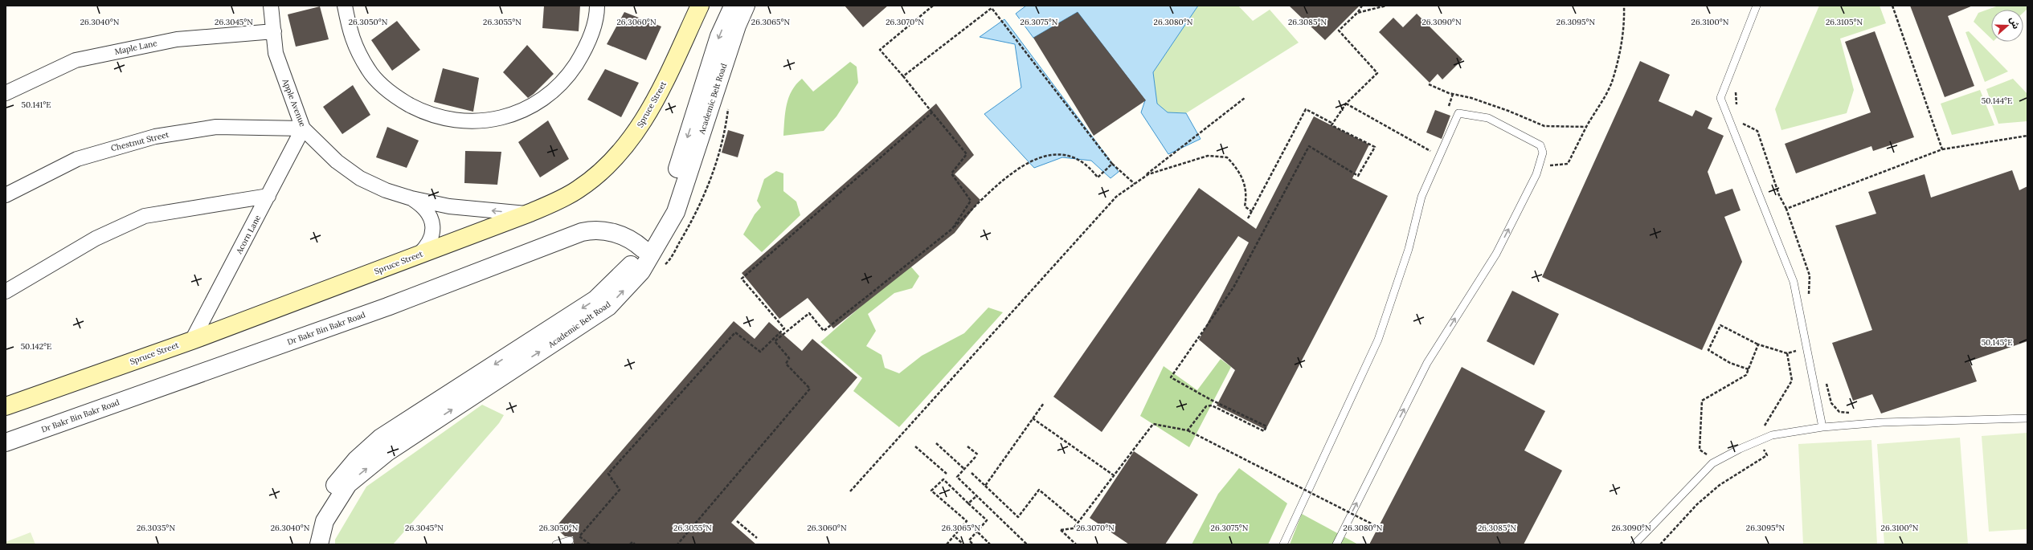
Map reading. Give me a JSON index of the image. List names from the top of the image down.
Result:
{
  "streets": {
    "main road": ["Spruce Street"],
    "street": [
      "Maple Lane",
      "Academic Belt Road",
      "Apple Avenue",
      "Chestnut Street",
      "Acorn Lane",
      "Dr Bakr Bin Bakr Road"
    ]
  },
  "crossings": [
    ["Maple Lane", "Apple Avenue"],
    ["Academic Belt Road", "Dr Bakr Bin Bakr Road"],
    ["Apple Avenue", "Spruce Street"],
    ["Apple Avenue", "Chestnut Street"],
    ["Apple Avenue", "Acorn Lane"],
    ["Spruce Street", "Acorn Lane"],
    ["Chestnut Street", "Acorn Lane"]
  ],
  "north": "right",
  "coordinates": [
    "26.3045°N",
    "26.3050°N",
    "26.3075°N",
    "26.3080°N",
    "26.3085°N",
    "26.3090°N",
    "26.3095°N",
    "26.3040°N",
    "26.3055°N",
    "26.3060°N",
    "26.3065°N",
    "26.3070°N",
    "26.3100°N",
    "26.3105°N",
    "50.144°E",
    "50.141°E",
    "50.145°E",
    "50.142°E",
    "26.3035°N"
  ]
}
